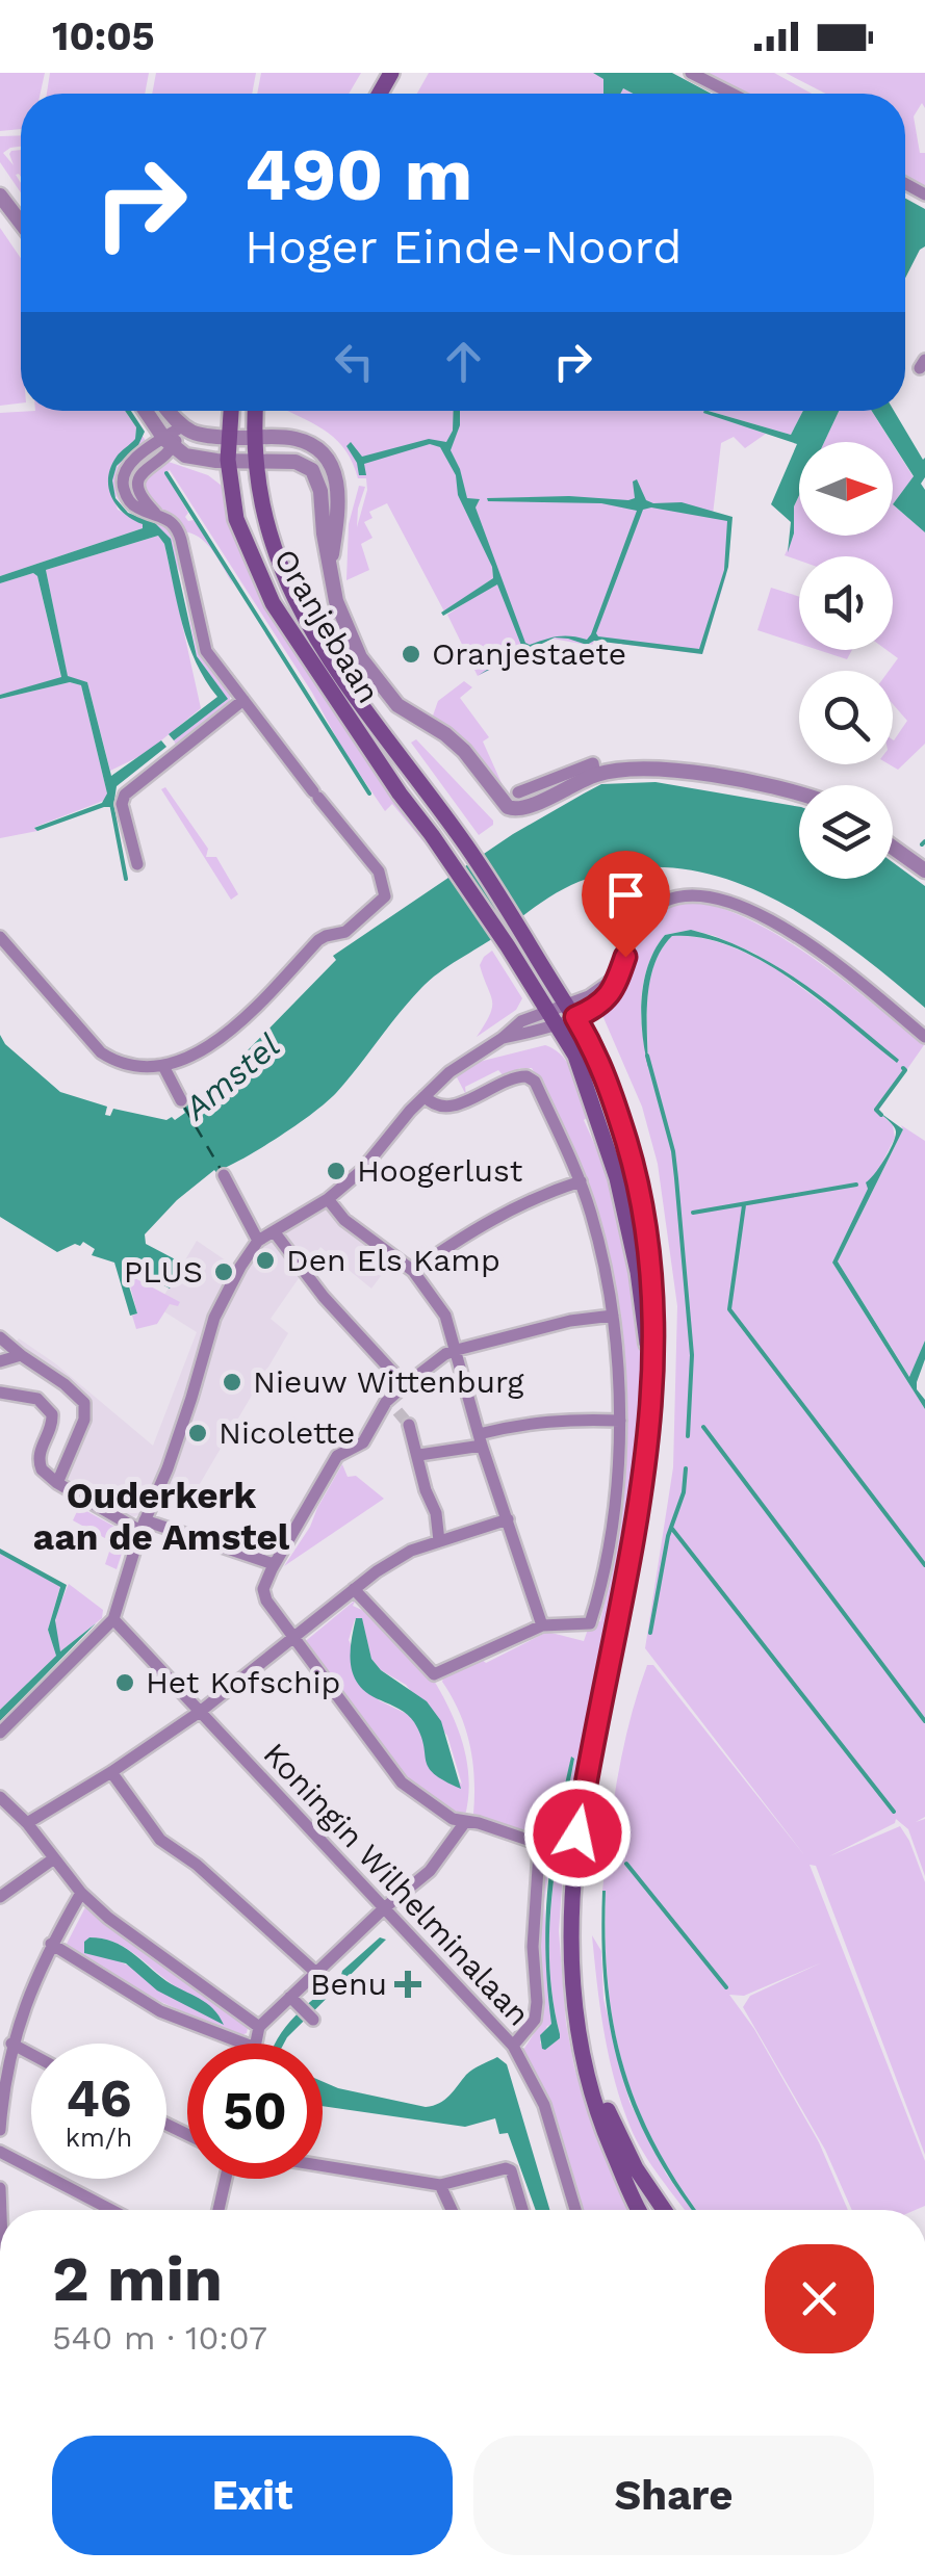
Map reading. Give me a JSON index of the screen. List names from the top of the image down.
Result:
{
  "streets": {
    "main road": ["Oranjebaan"],
    "street": ["Koningin Wilhelminalaan"]
  },
  "districts": ["Ouderkerk aan de Amstel"],
  "water": ["Amstel"],
  "places": {
    "other": [
      "Oranjestaete",
      "Hoogerlust",
      "Den Els Kamp",
      "PLUS",
      "Nieuw Wittenburg",
      "Nicolette",
      "Het Kofschip"
    ],
    "health": ["Benu"]
  },
  "north": "right",
  "page": {
    "status": "10:05",
    "turn": ["490 m", "Hoger Einde-Noord"],
    "speed": "46 km/h",
    "limit": "50",
    "heading": ["2 min", "540 m · 10:07"],
    "buttons": ["Exit", "Share"]
  }
}
